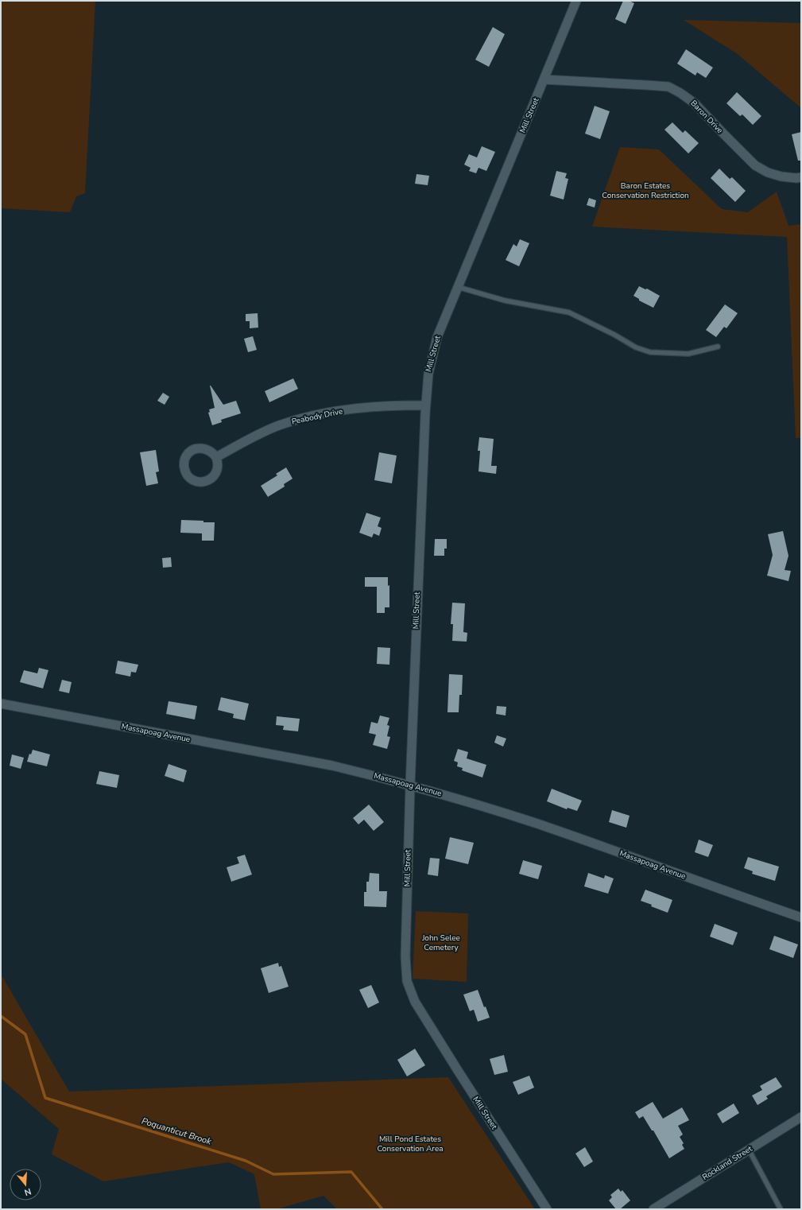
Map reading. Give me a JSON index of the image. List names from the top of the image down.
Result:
{
  "streets": {
    "street": [
      "Mill Street",
      "Baron Drive",
      "Peabody Drive",
      "Massapoag Avenue",
      "Rockland Street"
    ]
  },
  "crossings": [
    ["Mill Street", "Baron Drive"],
    ["Mill Street", "Peabody Drive"],
    ["Mill Street", "Massapoag Avenue"]
  ],
  "water": ["Poquanticut Brook"],
  "parks": ["Baron Estates Conservation Restriction", "John Selee Cemetery", "Mill Pond Estates Conservation Area"],
  "north": "bottom"
}
